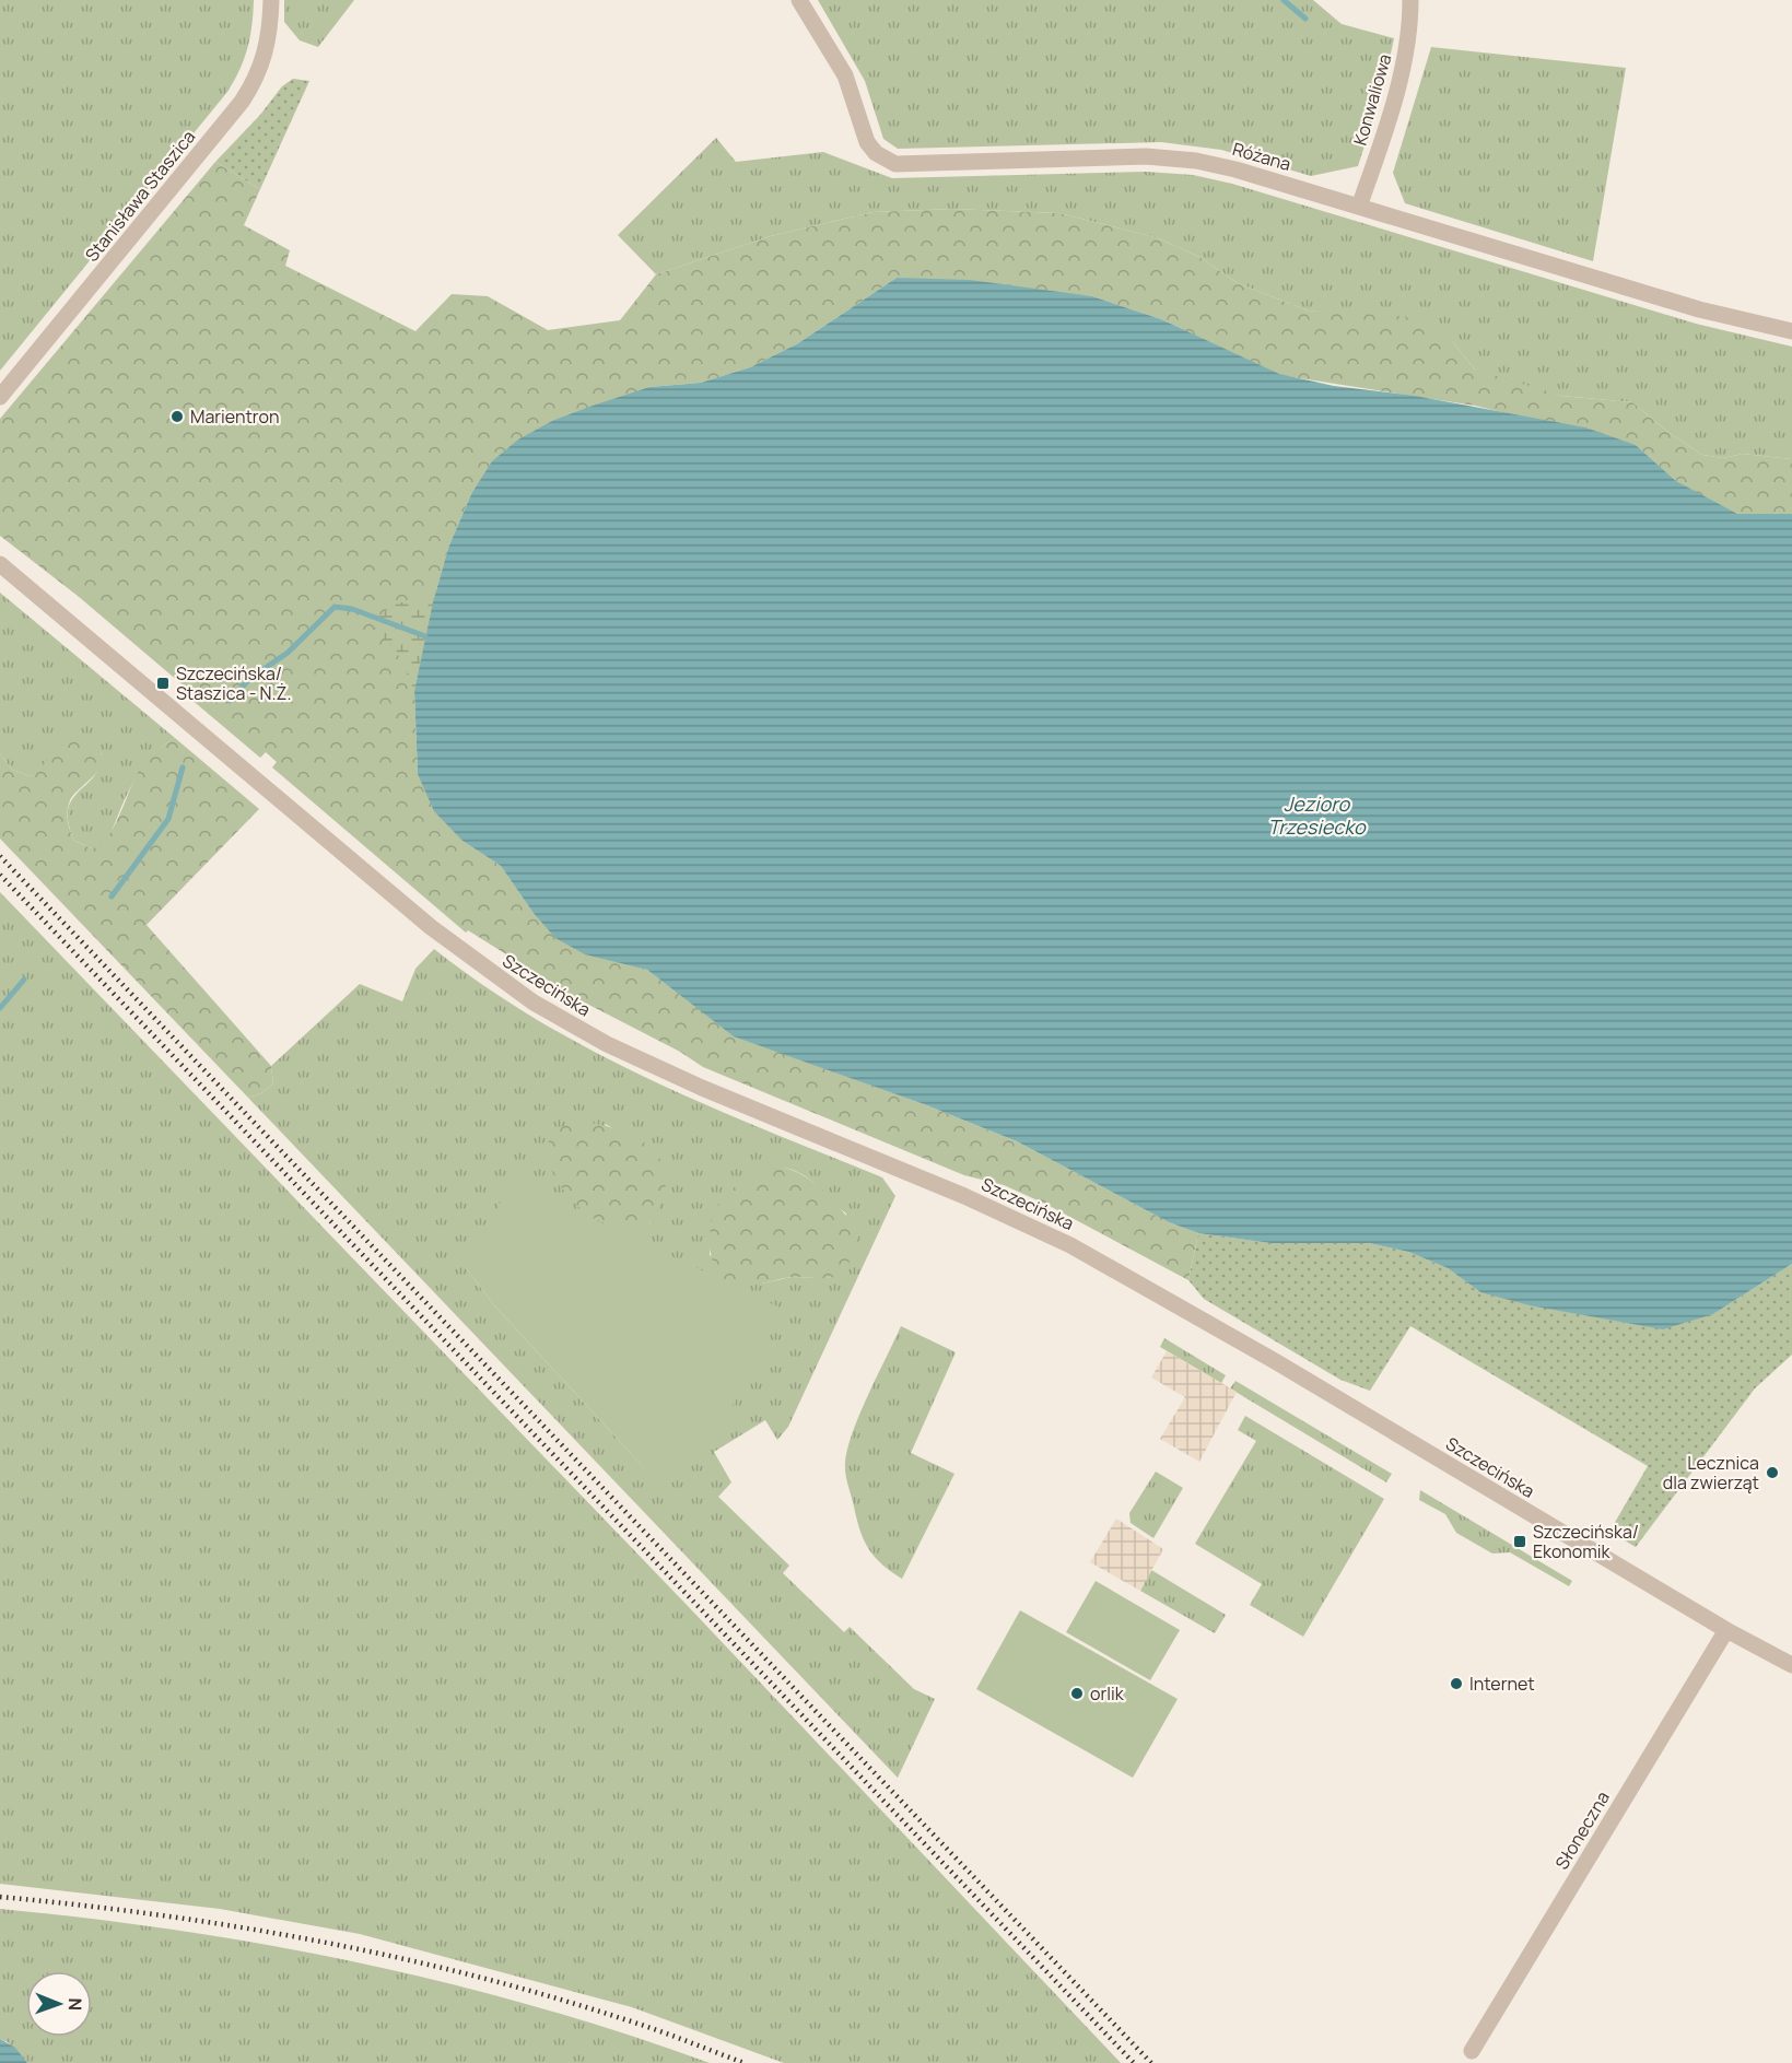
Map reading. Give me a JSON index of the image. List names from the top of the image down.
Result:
{
  "streets": {
    "street": [
      "Konwaliowa",
      "Różana",
      "Stanisława Staszica",
      "Szczecińska",
      "Słoneczna"
    ]
  },
  "crossings": [
    ["Konwaliowa", "Różana"],
    ["Szczecińska", "Słoneczna"]
  ],
  "water": ["Jezioro Trzesiecko"],
  "places": {
    "other": [
      "Marientron",
      "Lecznica dla zwierząt",
      "Internet",
      "orlik"
    ],
    "transit": ["Szczecińska/ Staszica - N.Ż.", "Szczecińska/ Ekonomik"]
  },
  "north": "right"
}
